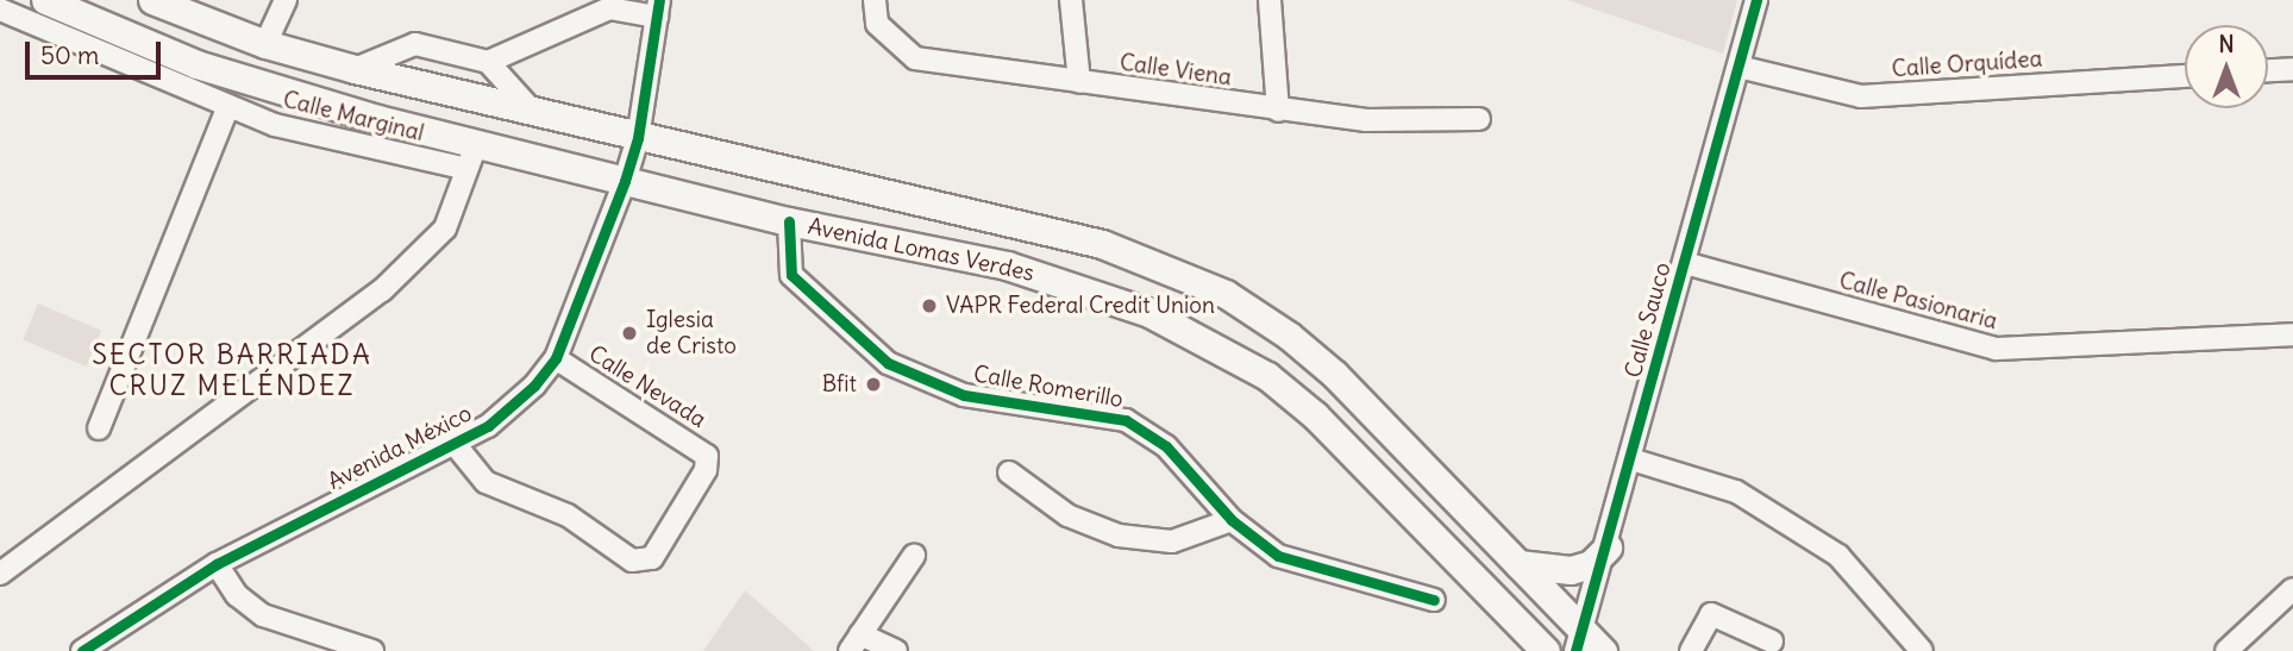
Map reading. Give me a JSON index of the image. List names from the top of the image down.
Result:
{
  "streets": {
    "main road": ["Avenida Lomas Verdes"],
    "street": [
      "Calle Orquídea",
      "Calle Viena",
      "Calle Marginal",
      "Calle Pasionaria",
      "Calle Sauco",
      "Calle Nevada",
      "Calle Romerillo",
      "Avenida México"
    ]
  },
  "crossings": [
    ["Calle Orquídea", "Calle Sauco"],
    ["Calle Marginal", "Avenida Lomas Verdes"],
    ["Avenida Lomas Verdes", "Calle Sauco"],
    ["Avenida Lomas Verdes", "Calle Romerillo"],
    ["Avenida Lomas Verdes", "Avenida México"],
    ["Calle Pasionaria", "Calle Sauco"],
    ["Calle Nevada", "Avenida México"]
  ],
  "districts": ["SECTOR BARRIADA CRUZ MELÉNDEZ"],
  "places": ["VAPR Federal Credit Union", "Iglesia de Cristo", "Bfit"],
  "scale_bar": "50 m",
  "north": "top"
}
